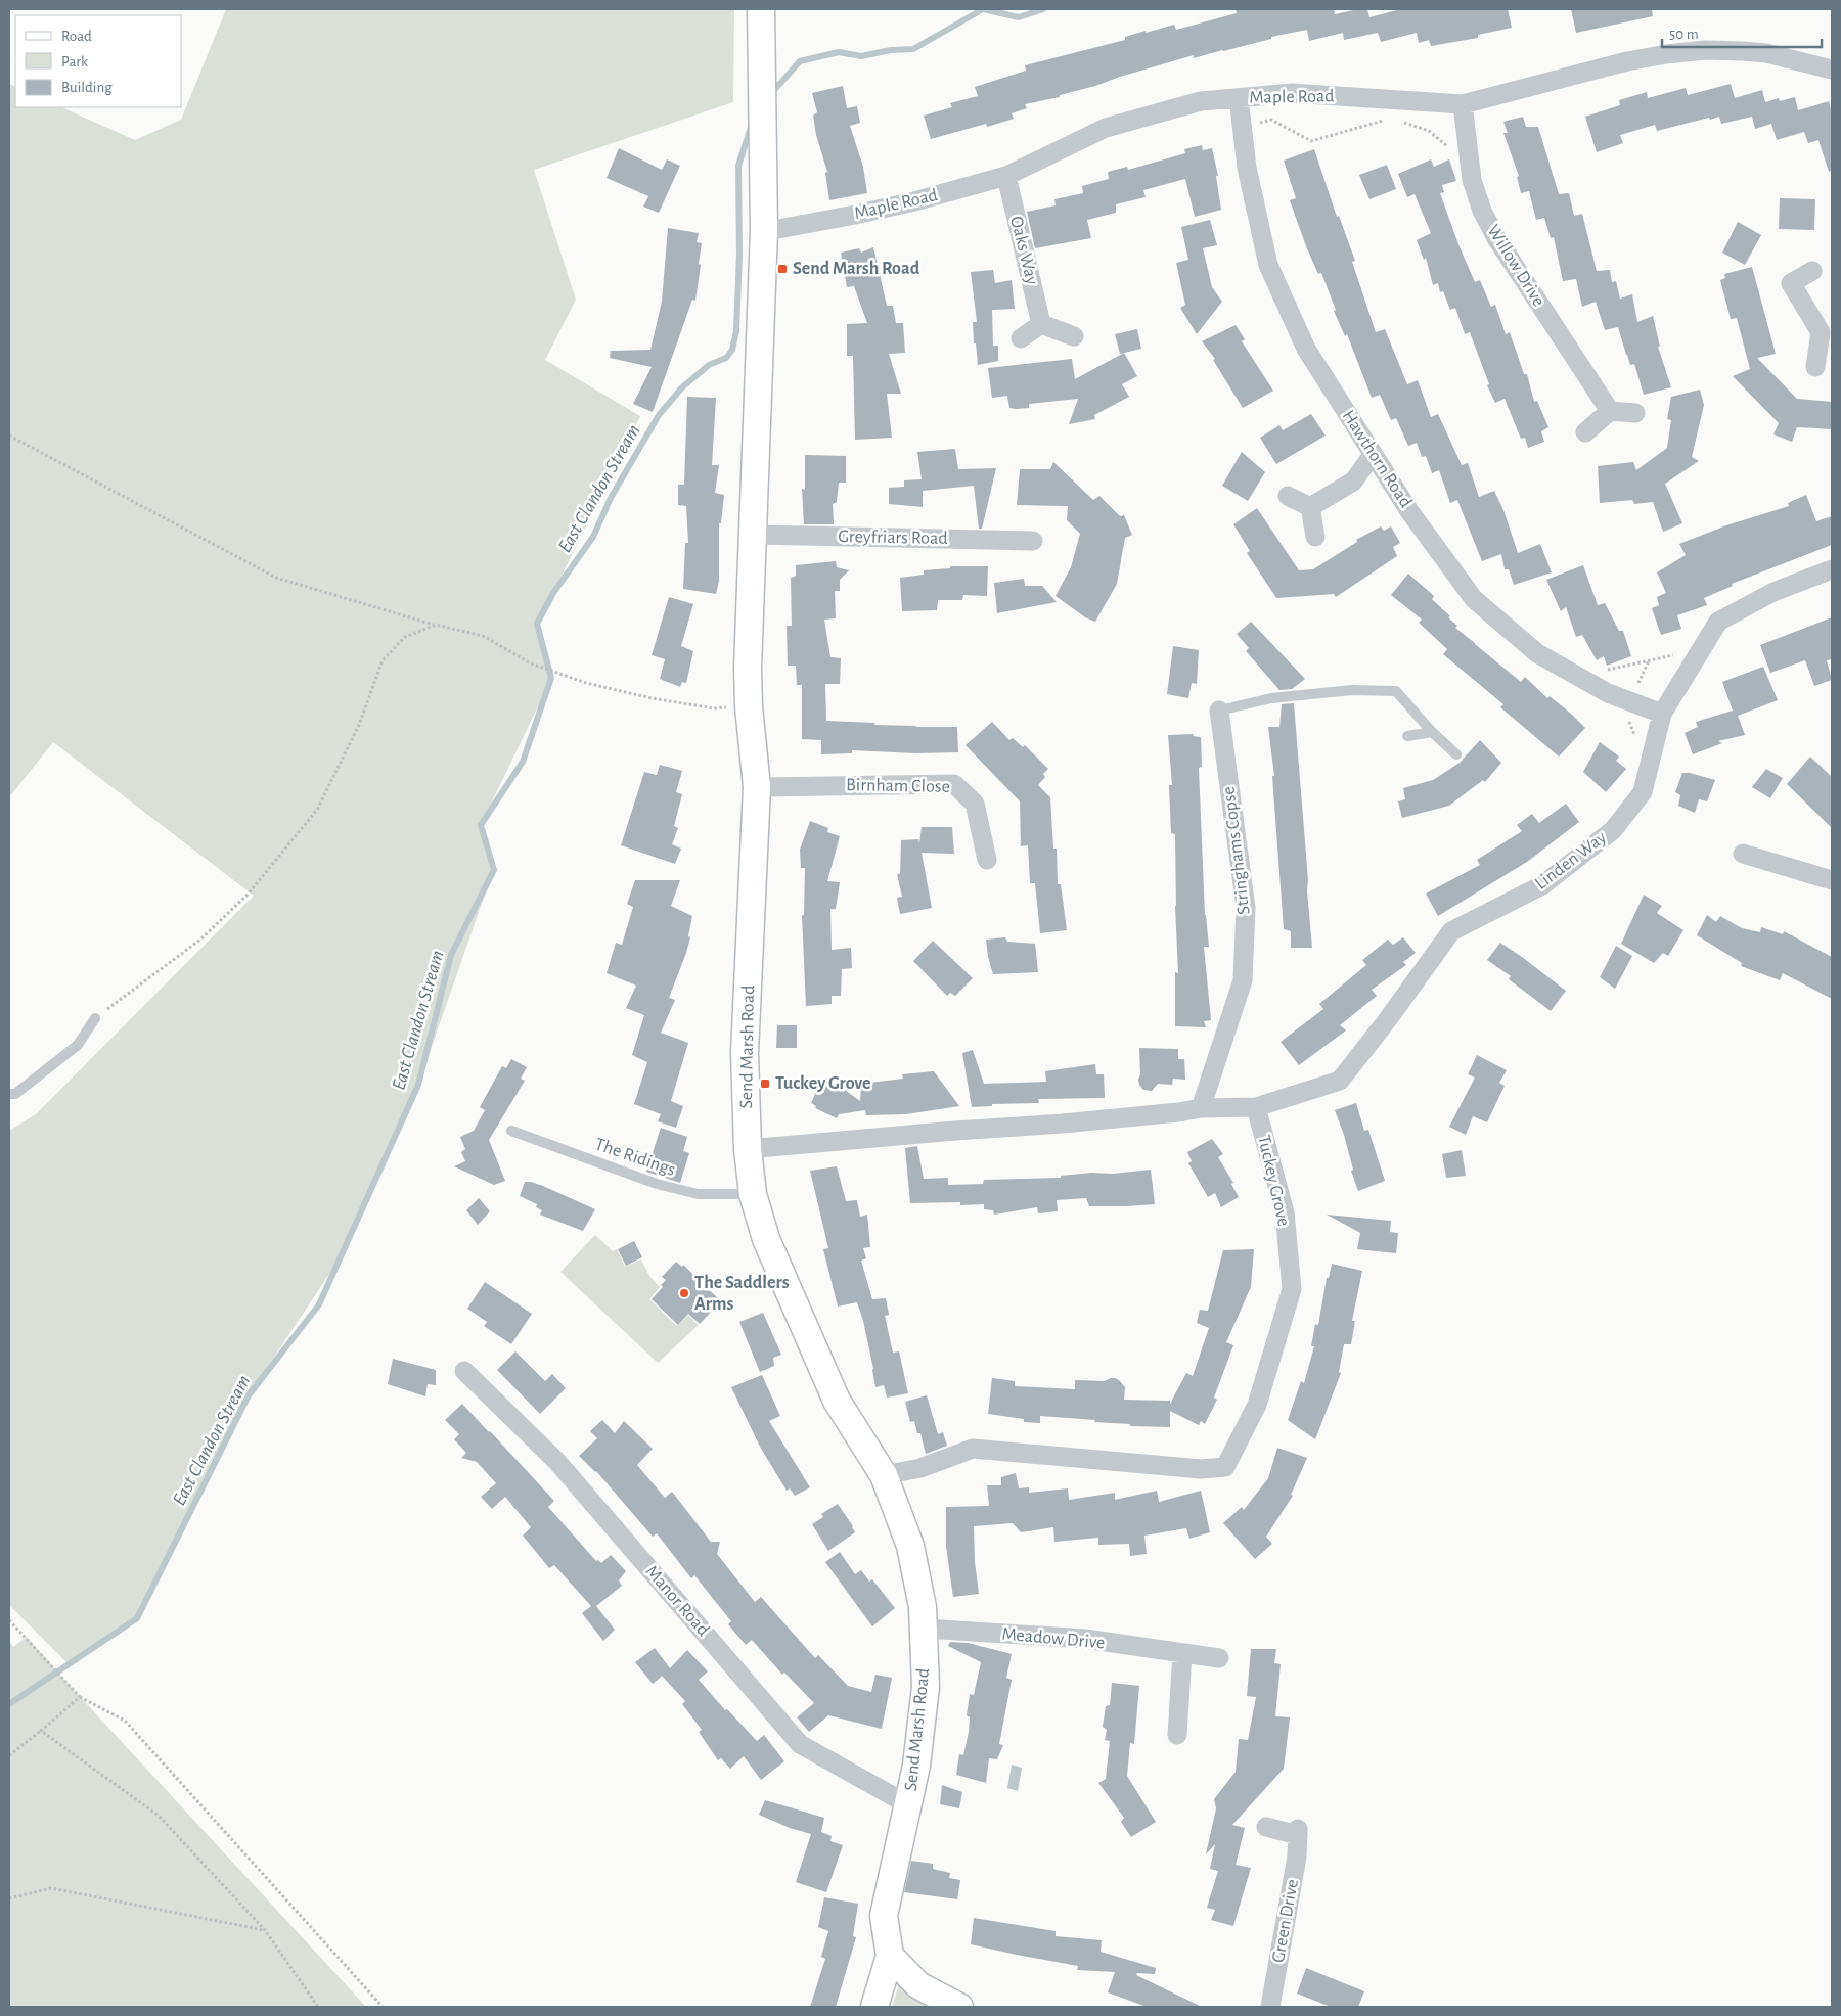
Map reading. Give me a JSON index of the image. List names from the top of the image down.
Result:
{
  "streets": {
    "main road": ["Send Marsh Road"],
    "street": [
      "Maple Road",
      "Oaks Way",
      "Willow Drive",
      "Hawthorn Road",
      "Greyfriars Road",
      "Birnham Close",
      "Stringhams Copse",
      "Linden Way",
      "Tuckey Grove",
      "Manor Road",
      "Meadow Drive",
      "Green Drive"
    ],
    "lane": ["The Ridings"]
  },
  "crossings": [
    ["Maple Road", "Oaks Way"],
    ["Maple Road", "Willow Drive"],
    ["Maple Road", "Hawthorn Road"],
    ["Maple Road", "Send Marsh Road"],
    ["Hawthorn Road", "Linden Way"],
    ["Greyfriars Road", "Send Marsh Road"],
    ["Birnham Close", "Send Marsh Road"],
    ["Linden Way", "Tuckey Grove"],
    ["Send Marsh Road", "The Ridings"],
    ["Send Marsh Road", "Tuckey Grove"],
    ["Send Marsh Road", "Manor Road"],
    ["Send Marsh Road", "Meadow Drive"]
  ],
  "water": ["East Clandon Stream"],
  "places": {
    "transit": ["Send Marsh Road", "Tuckey Grove"],
    "other": ["The Saddlers Arms"]
  },
  "legend": ["Road", "Park", "Building"],
  "scale_bar": "50 m"
}
